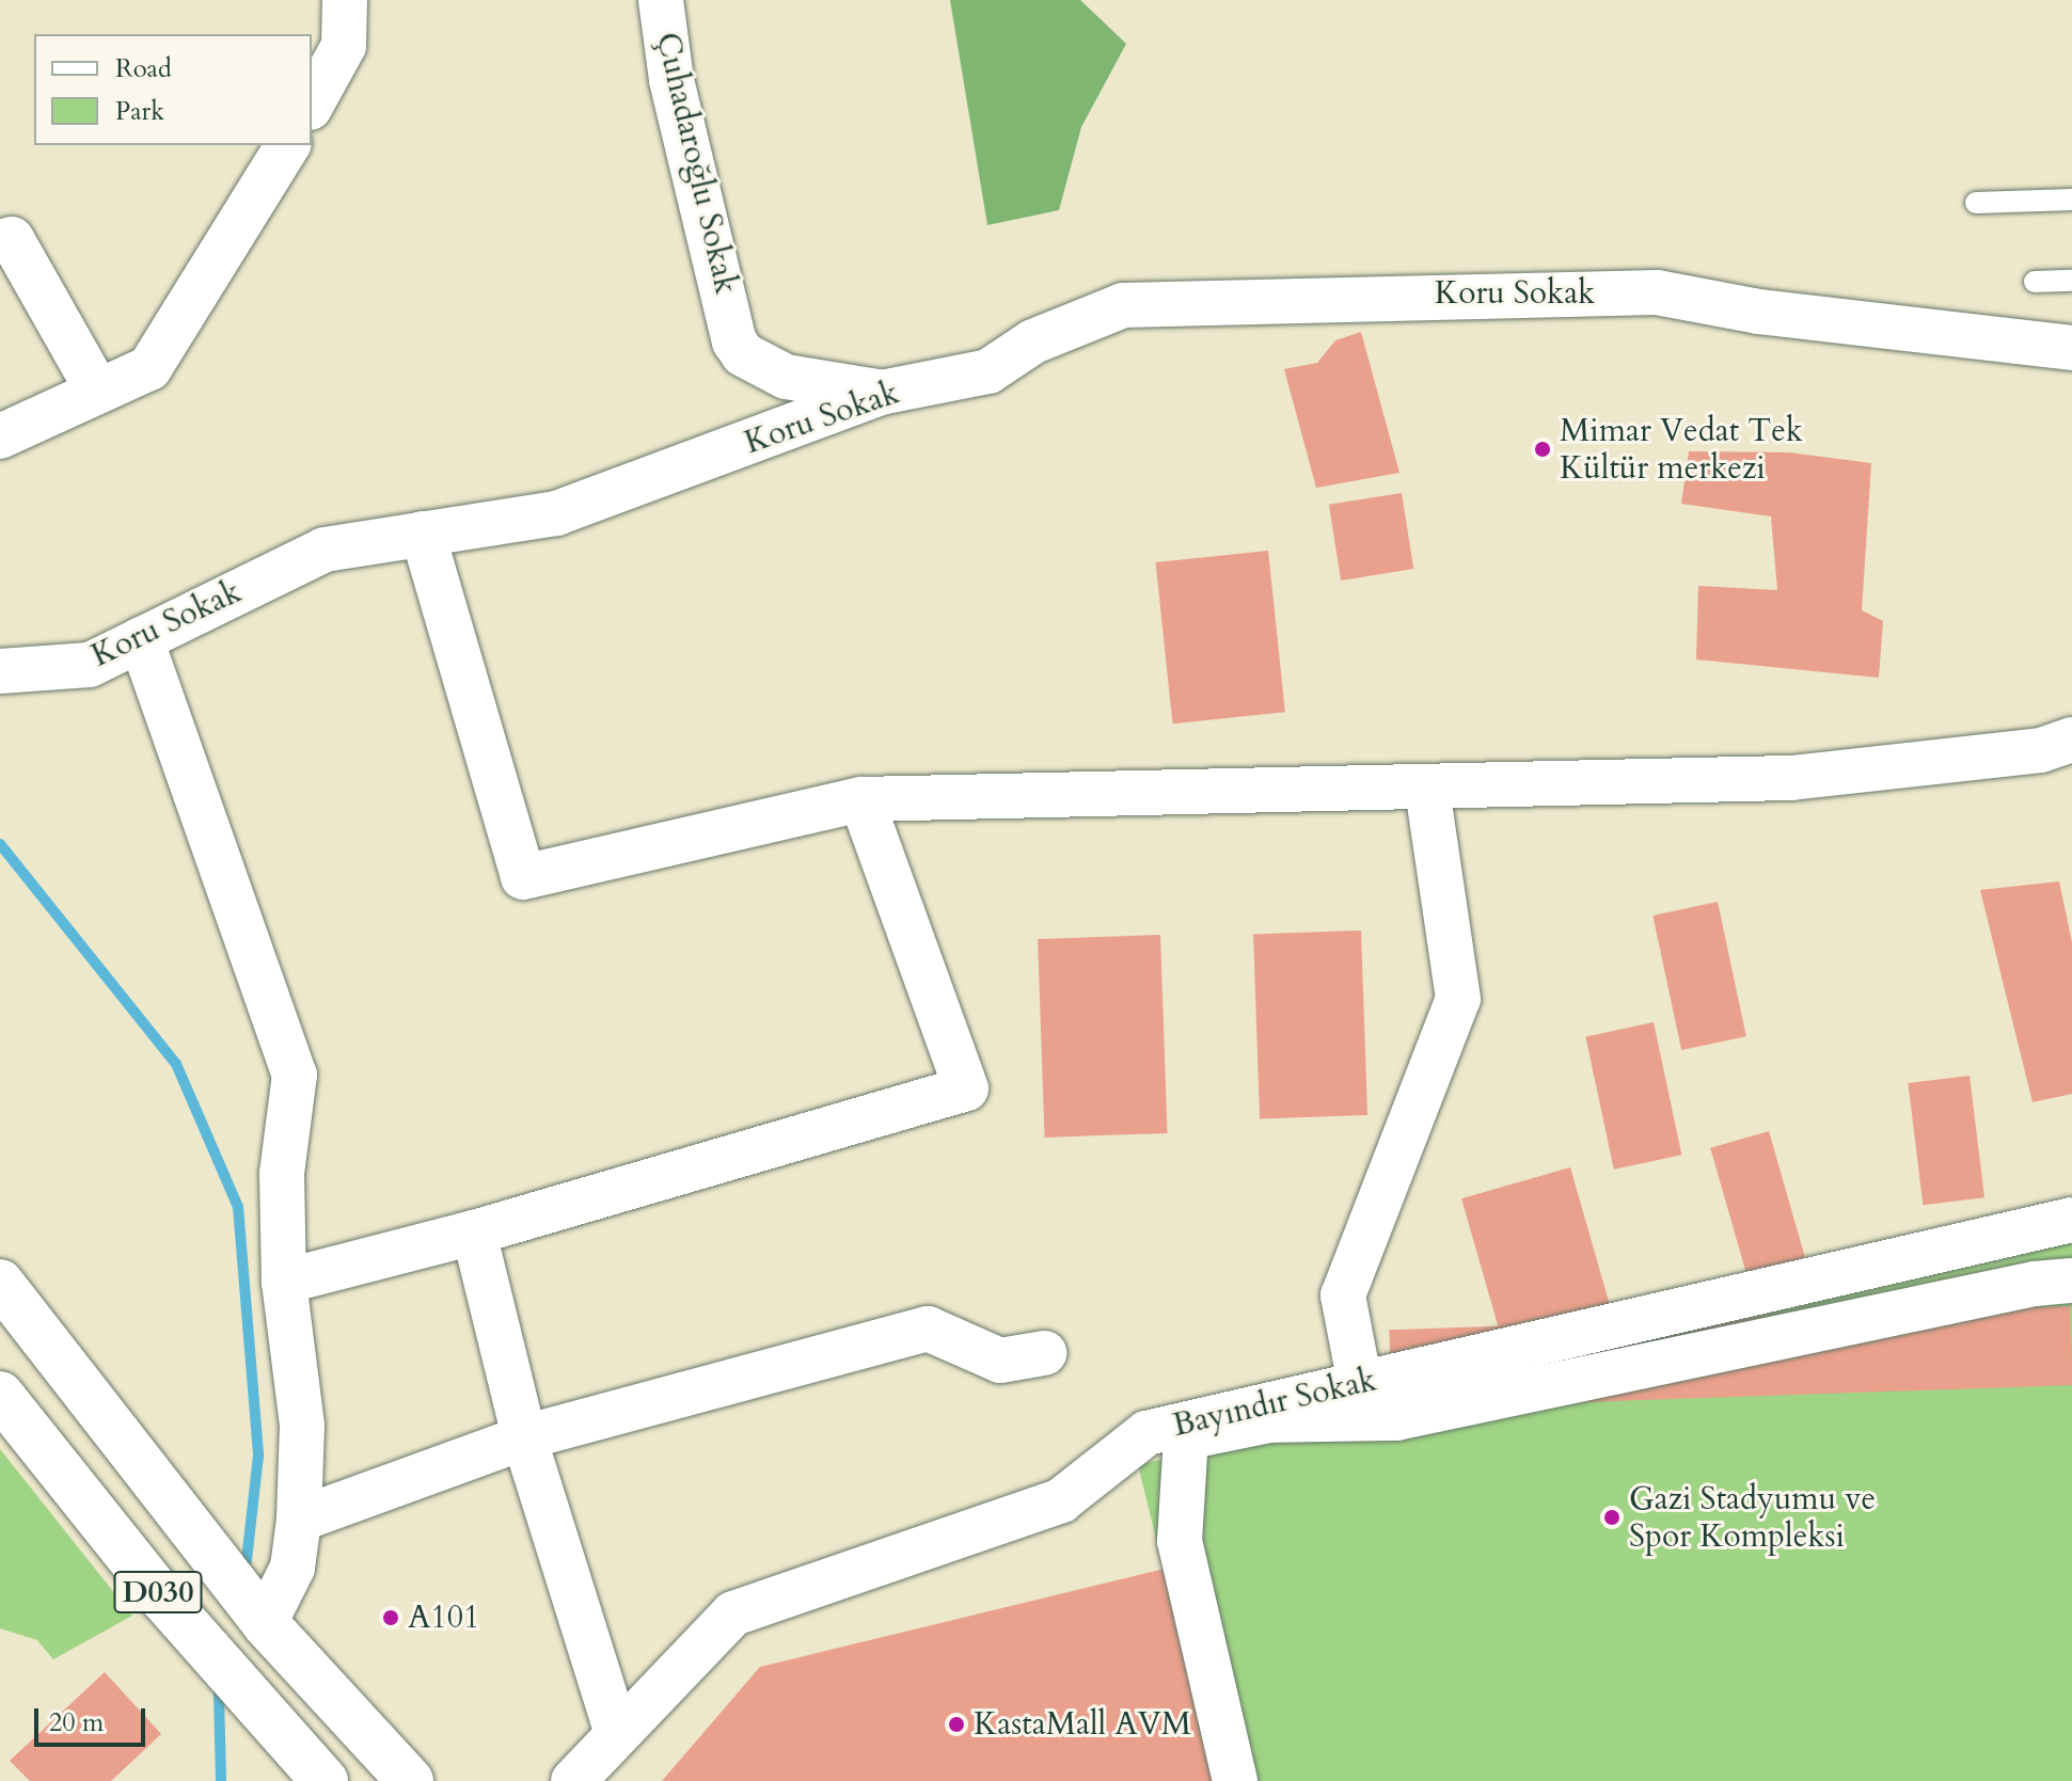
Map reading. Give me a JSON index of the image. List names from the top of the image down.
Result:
{
  "streets": {
    "highway": ["D030"],
    "street": ["Çuhadaroğlu Sokak", "Koru Sokak", "Bayındır Sokak"]
  },
  "crossings": [
    ["Çuhadaroğlu Sokak", "Koru Sokak"]
  ],
  "places": [
    "Mimar Vedat Tek Kültür merkezi",
    "Gazi Stadyumu ve Spor Kompleksi",
    "A101",
    "KastaMall AVM"
  ],
  "legend": ["Road", "Park"],
  "scale_bar": "20 m"
}
